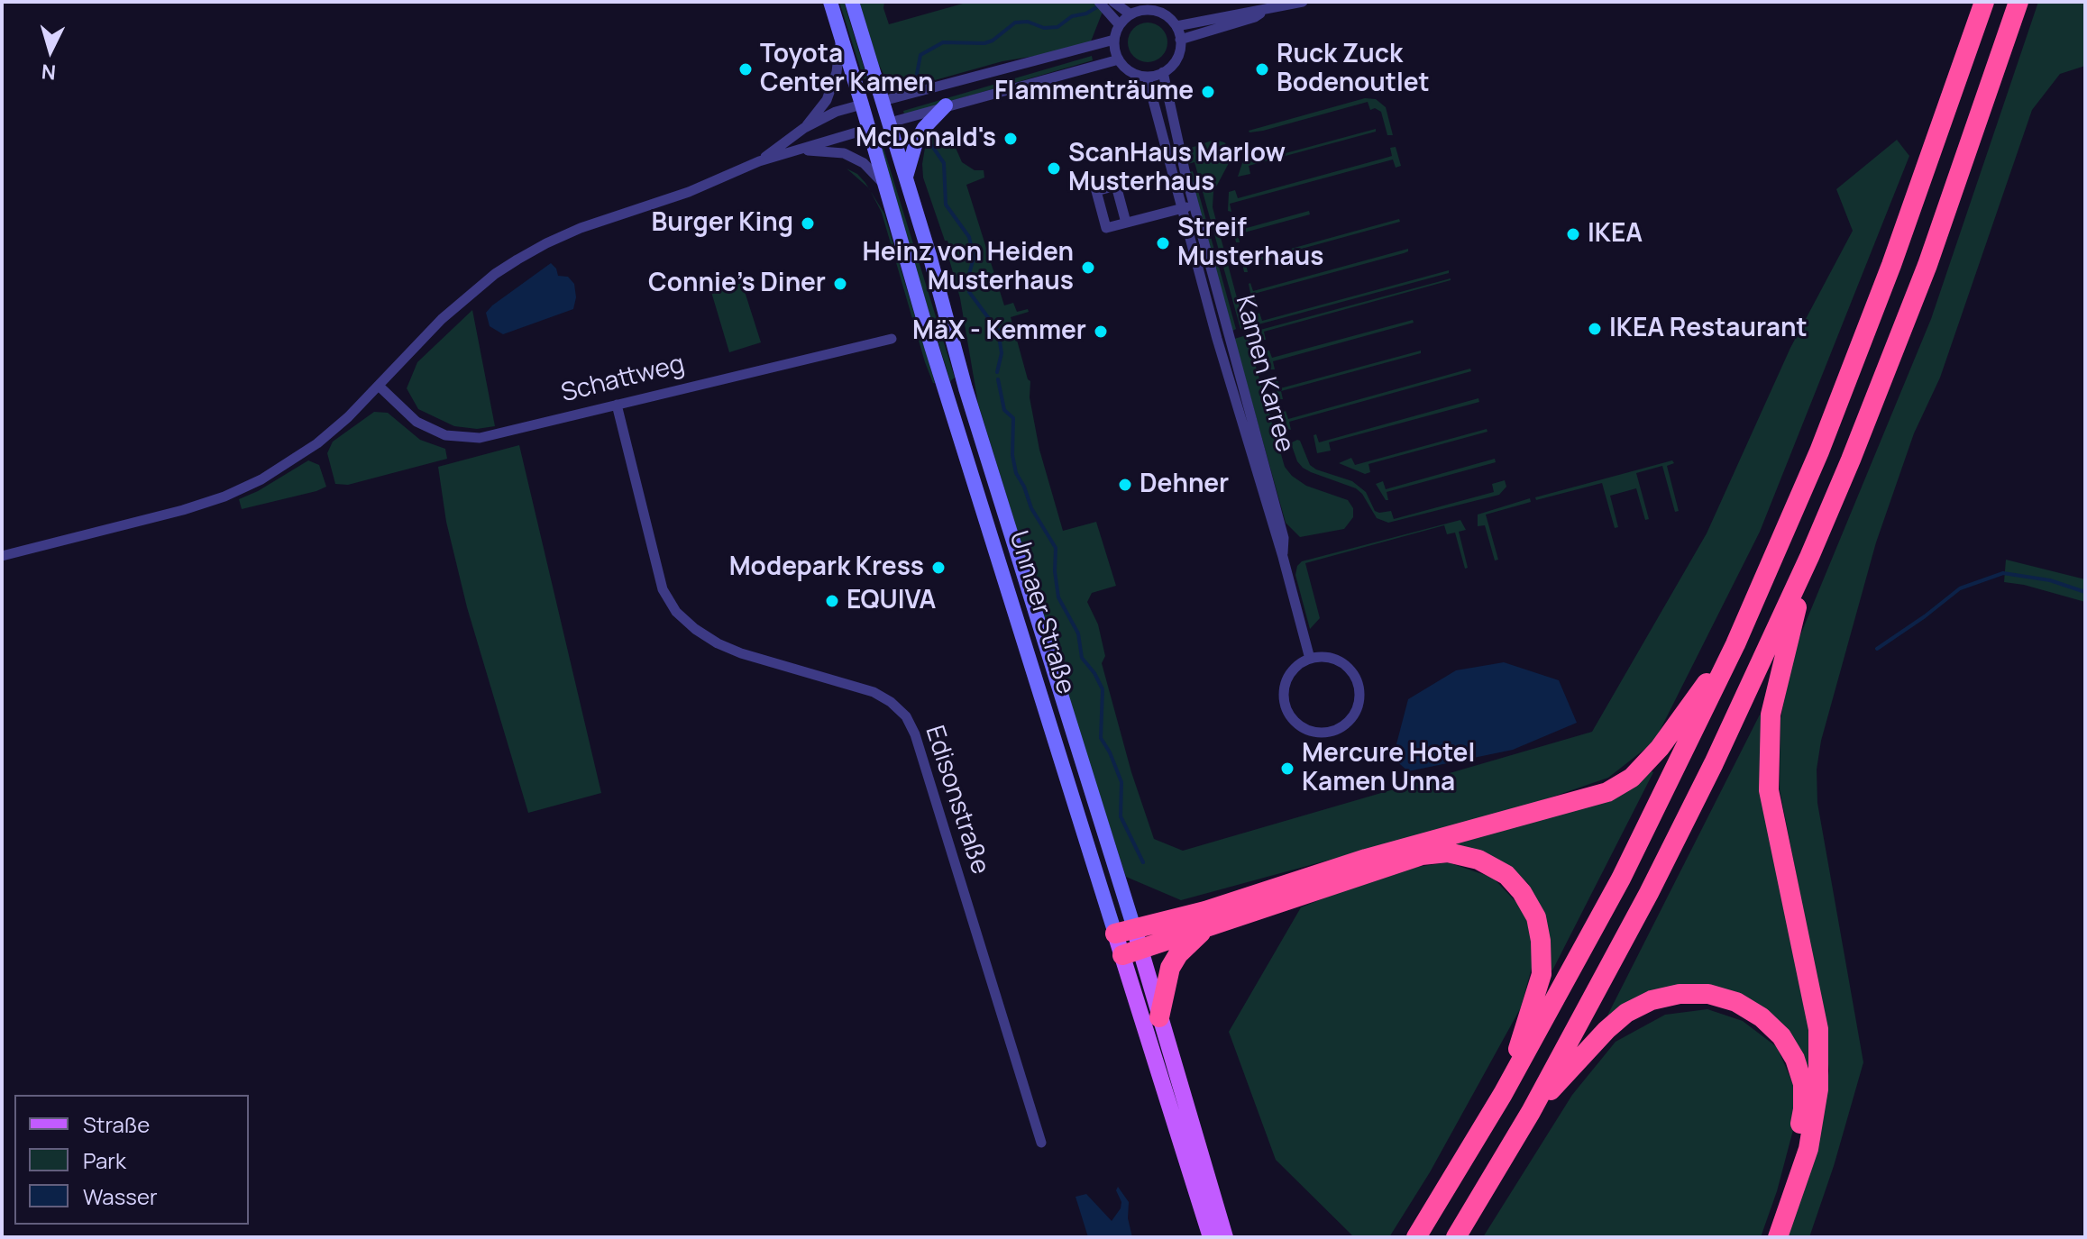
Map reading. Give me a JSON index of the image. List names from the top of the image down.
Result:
{
  "streets": {
    "main road": ["Unnaer Straße"],
    "street": ["Kamen Karree", "Schattweg", "Edisonstraße"]
  },
  "crossings": [
    ["Schattweg", "Edisonstraße"]
  ],
  "places": [
    "Toyota Center Kamen",
    "Ruck Zuck Bodenoutlet",
    "Flammenträume",
    "McDonald's",
    "ScanHaus Marlow Musterhaus",
    "Burger King",
    "IKEA",
    "Streif Musterhaus",
    "Heinz von Heiden Musterhaus",
    "Connie’s Diner",
    "IKEA Restaurant",
    "MäX - Kemmer",
    "Dehner",
    "Modepark Kress",
    "EQUIVA",
    "Mercure Hotel Kamen Unna"
  ],
  "legend": ["Straße", "Park", "Wasser"],
  "north": "bottom"
}
